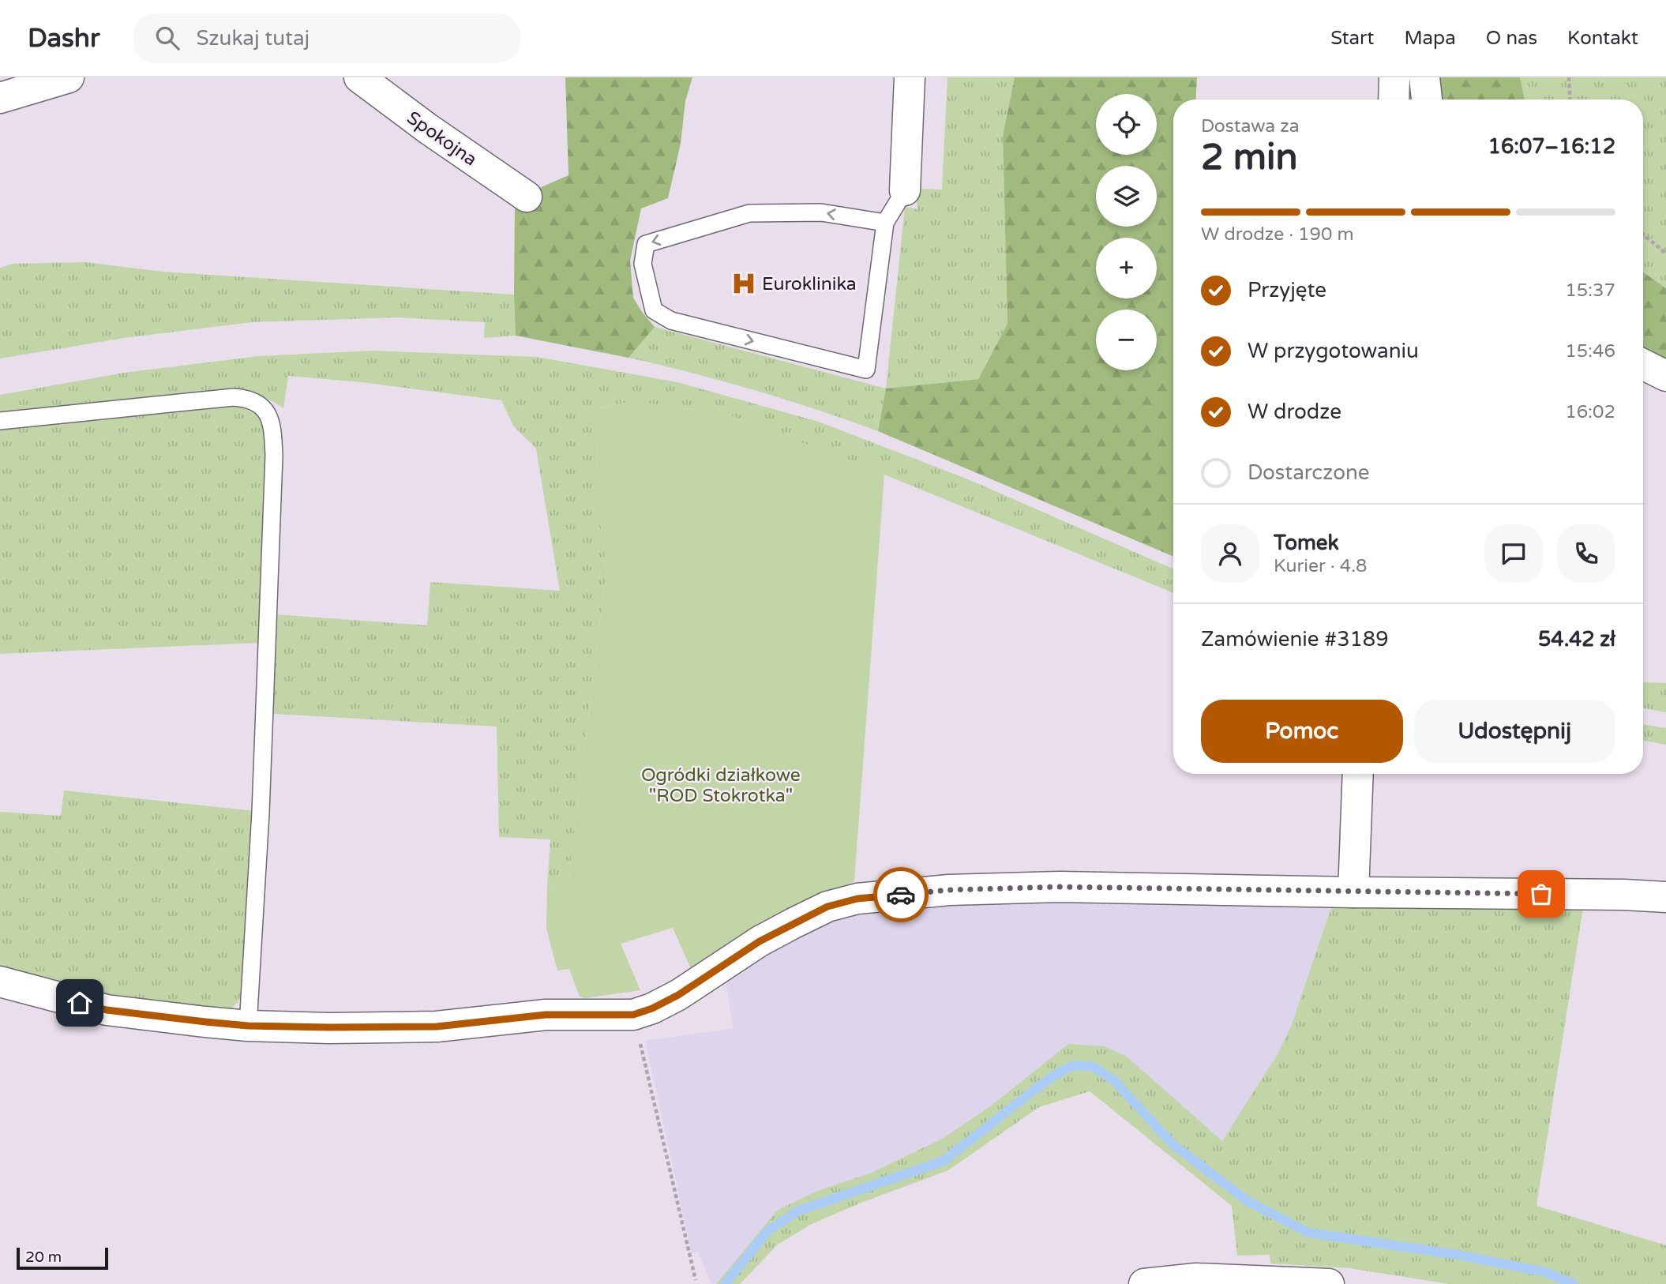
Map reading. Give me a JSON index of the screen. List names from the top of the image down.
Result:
{
  "streets": {
    "street": ["Spokojna"]
  },
  "parks": ["Ogródki działkowe \"ROD Stokrotka\""],
  "places": {
    "hospital": ["Euroklinika"]
  },
  "scale_bar": "20 m",
  "page": {
    "header": "Dashr",
    "search": "Szukaj tutaj",
    "nav": [
      "Start",
      "Mapa",
      "O nas",
      "Kontakt"
    ],
    "map_buttons": ["+", "−"],
    "heading": ["2 min", "Dostawa za", "16:07–16:12"],
    "panel": [
      "Tomek",
      "Kurier · 4.8",
      "Zamówienie #3189",
      "54.42 zł"
    ],
    "bar": "W drodze · 190 m",
    "list": [
      ["Przyjęte", "15:37"],
      ["W przygotowaniu", "15:46"],
      ["W drodze", "16:02"],
      "Dostarczone"
    ],
    "buttons": ["Pomoc", "Udostępnij"],
    "scale": "20 m"
  }
}
